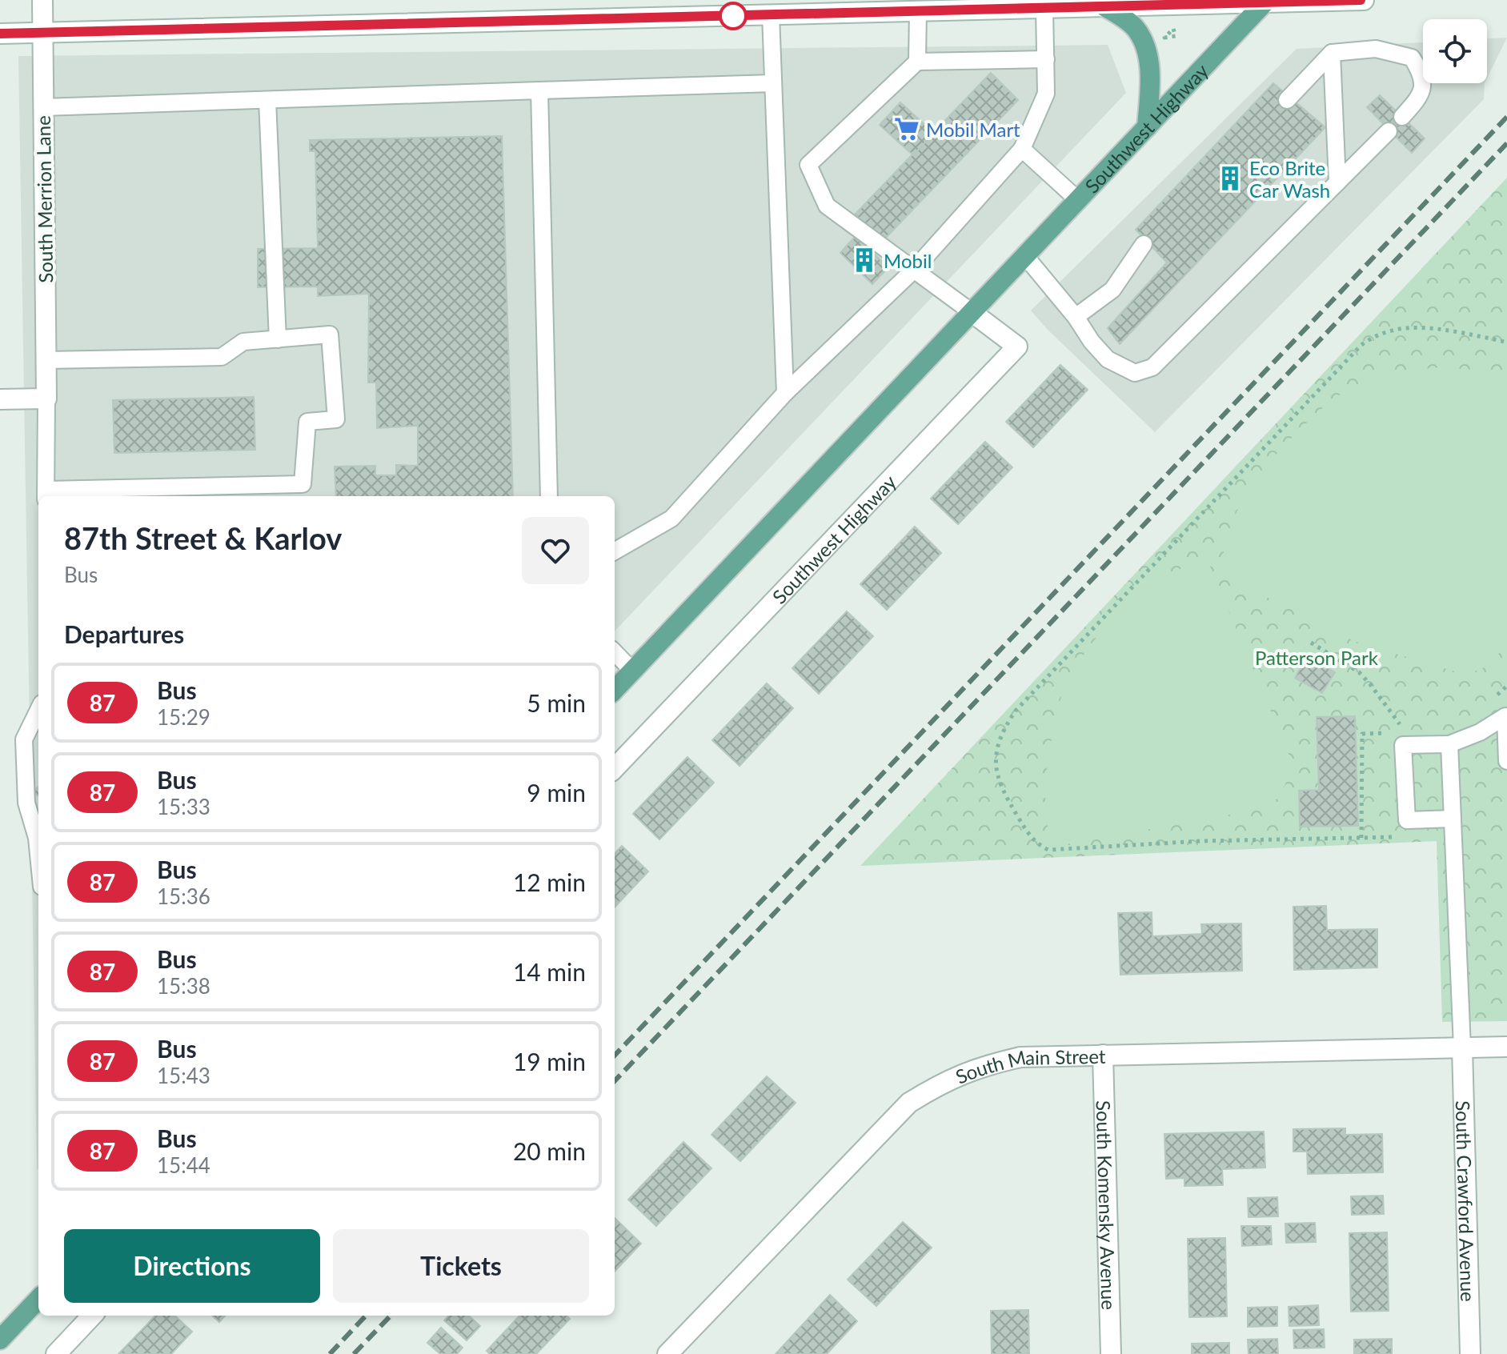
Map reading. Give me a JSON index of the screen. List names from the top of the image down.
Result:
{
  "streets": {
    "main road": ["Southwest Highway"],
    "street": [
      "South Merrion Lane",
      "South Main Street",
      "South Crawford Avenue",
      "South Komensky Avenue"
    ]
  },
  "crossings": [
    ["South Main Street", "South Crawford Avenue"],
    ["South Main Street", "South Komensky Avenue"]
  ],
  "parks": ["Patterson Park"],
  "places": {
    "supermarket": ["Mobil Mart"],
    "building": ["Eco Brite Car Wash", "Mobil"]
  },
  "lines": ["bus line 87"],
  "page": {
    "heading": [
      ["87th Street & Karlov", "Bus"],
      "Departures"
    ],
    "list": [
      {
        "mark": "87",
        "name": "Bus",
        "note": "15:29",
        "value": "5 min"
      },
      {
        "mark": "87",
        "name": "Bus",
        "note": "15:33",
        "value": "9 min"
      },
      {
        "mark": "87",
        "name": "Bus",
        "note": "15:36",
        "value": "12 min"
      },
      {
        "mark": "87",
        "name": "Bus",
        "note": "15:38",
        "value": "14 min"
      },
      {
        "mark": "87",
        "name": "Bus",
        "note": "15:43",
        "value": "19 min"
      },
      {
        "mark": "87",
        "name": "Bus",
        "note": "15:44",
        "value": "20 min"
      }
    ],
    "buttons": ["Directions", "Tickets"]
  }
}
